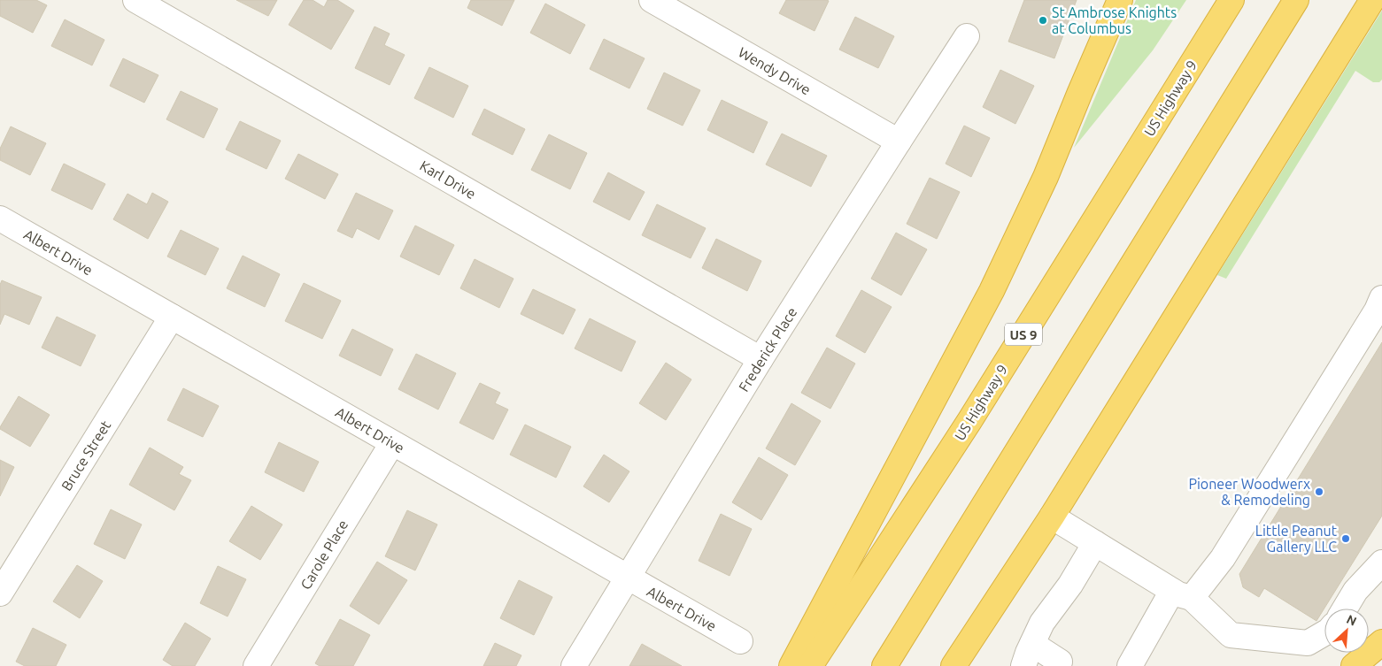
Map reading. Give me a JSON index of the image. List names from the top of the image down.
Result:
{
  "streets": {
    "highway": ["US Highway 9", "US 9"],
    "street": [
      "Wendy Drive",
      "Karl Drive",
      "Albert Drive",
      "Frederick Place",
      "Bruce Street",
      "Carole Place"
    ]
  },
  "crossings": [
    ["Wendy Drive", "Frederick Place"],
    ["Karl Drive", "Frederick Place"],
    ["Albert Drive", "Frederick Place"],
    ["Albert Drive", "Bruce Street"],
    ["Albert Drive", "Carole Place"]
  ],
  "places": ["St Ambrose Knights at Columbus", "Pioneer Woodwerx & Remodeling", "Little Peanut Gallery LLC"],
  "north": "top right"
}
